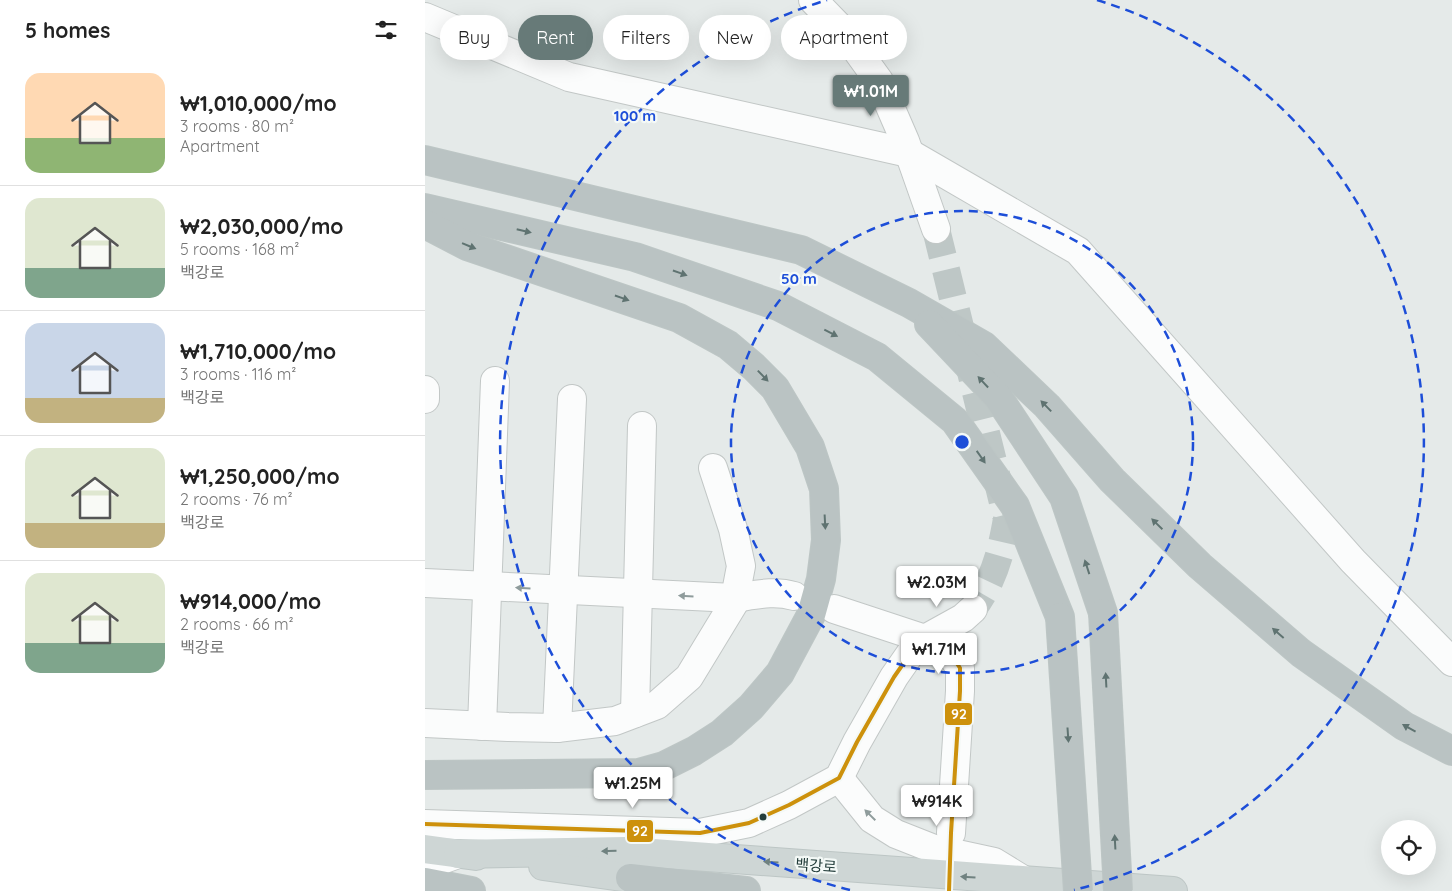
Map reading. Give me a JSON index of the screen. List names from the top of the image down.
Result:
{
  "streets": {
    "main road": ["백강로"]
  },
  "lines": ["transit line 92"],
  "page": {
    "heading": "5 homes",
    "chip": [
      "Buy",
      "Rent",
      "Filters",
      "New",
      "Apartment"
    ],
    "list": [
      {
        "name": "₩1,010,000/mo",
        "note": "3 rooms · 80 m² · Apartment"
      },
      {
        "name": "₩2,030,000/mo",
        "note": "5 rooms · 168 m² · 백강로"
      },
      {
        "name": "₩1,710,000/mo",
        "note": "3 rooms · 116 m² · 백강로"
      },
      {
        "name": "₩1,250,000/mo",
        "note": "2 rooms · 76 m² · 백강로"
      },
      {
        "name": "₩914,000/mo",
        "note": "2 rooms · 66 m² · 백강로"
      }
    ],
    "price": [
      "₩1.01M",
      "₩2.03M",
      "₩1.71M",
      "₩1.25M",
      "₩914K"
    ]
  },
  "rings": ["100 m", "50 m"]
}
